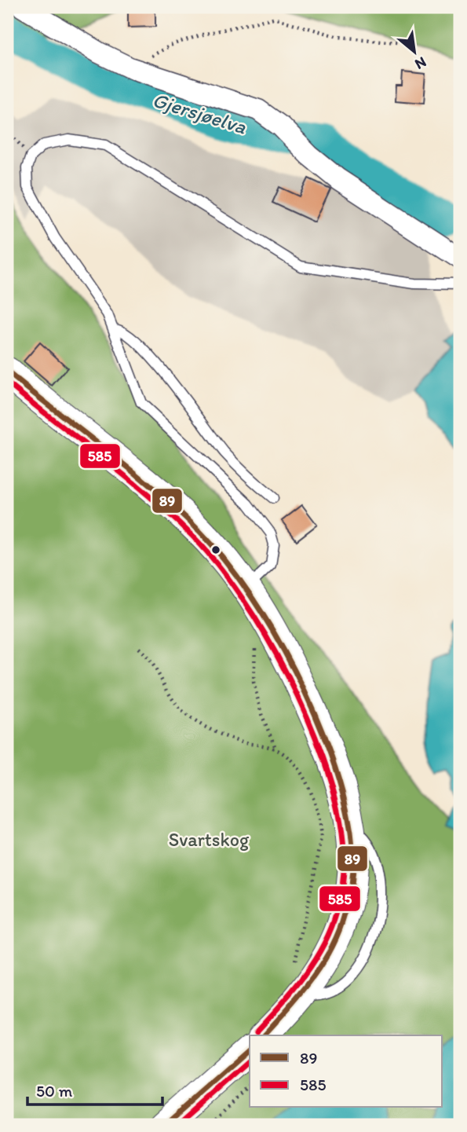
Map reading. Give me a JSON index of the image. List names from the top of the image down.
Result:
{
  "water": ["Gjersjøelva"],
  "parks": ["Svartskog"],
  "lines": ["transit line 89", "transit line 585"],
  "legend": ["89", "585"],
  "scale_bar": "50 m",
  "north": "bottom right"
}
